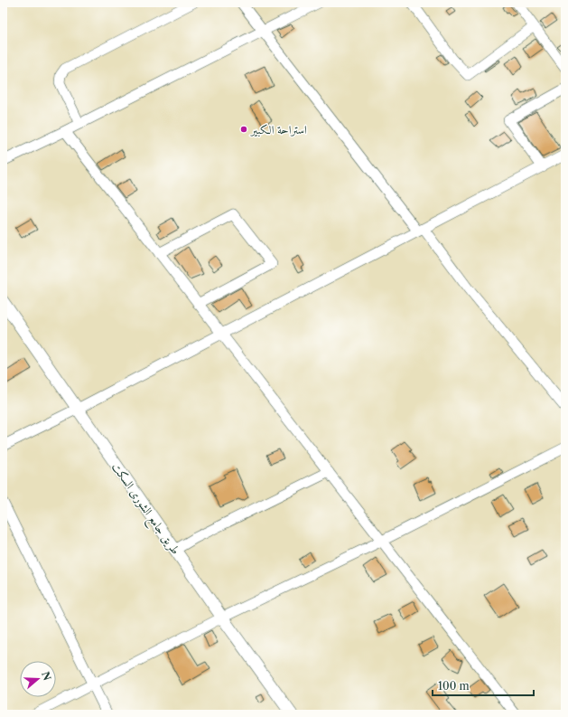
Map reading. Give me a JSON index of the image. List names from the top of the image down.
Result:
{
  "streets": {
    "main road": ["طريق جامع الشورى السكت"]
  },
  "places": ["استراحة الكبير"],
  "scale_bar": "100 m",
  "north": "right"
}
